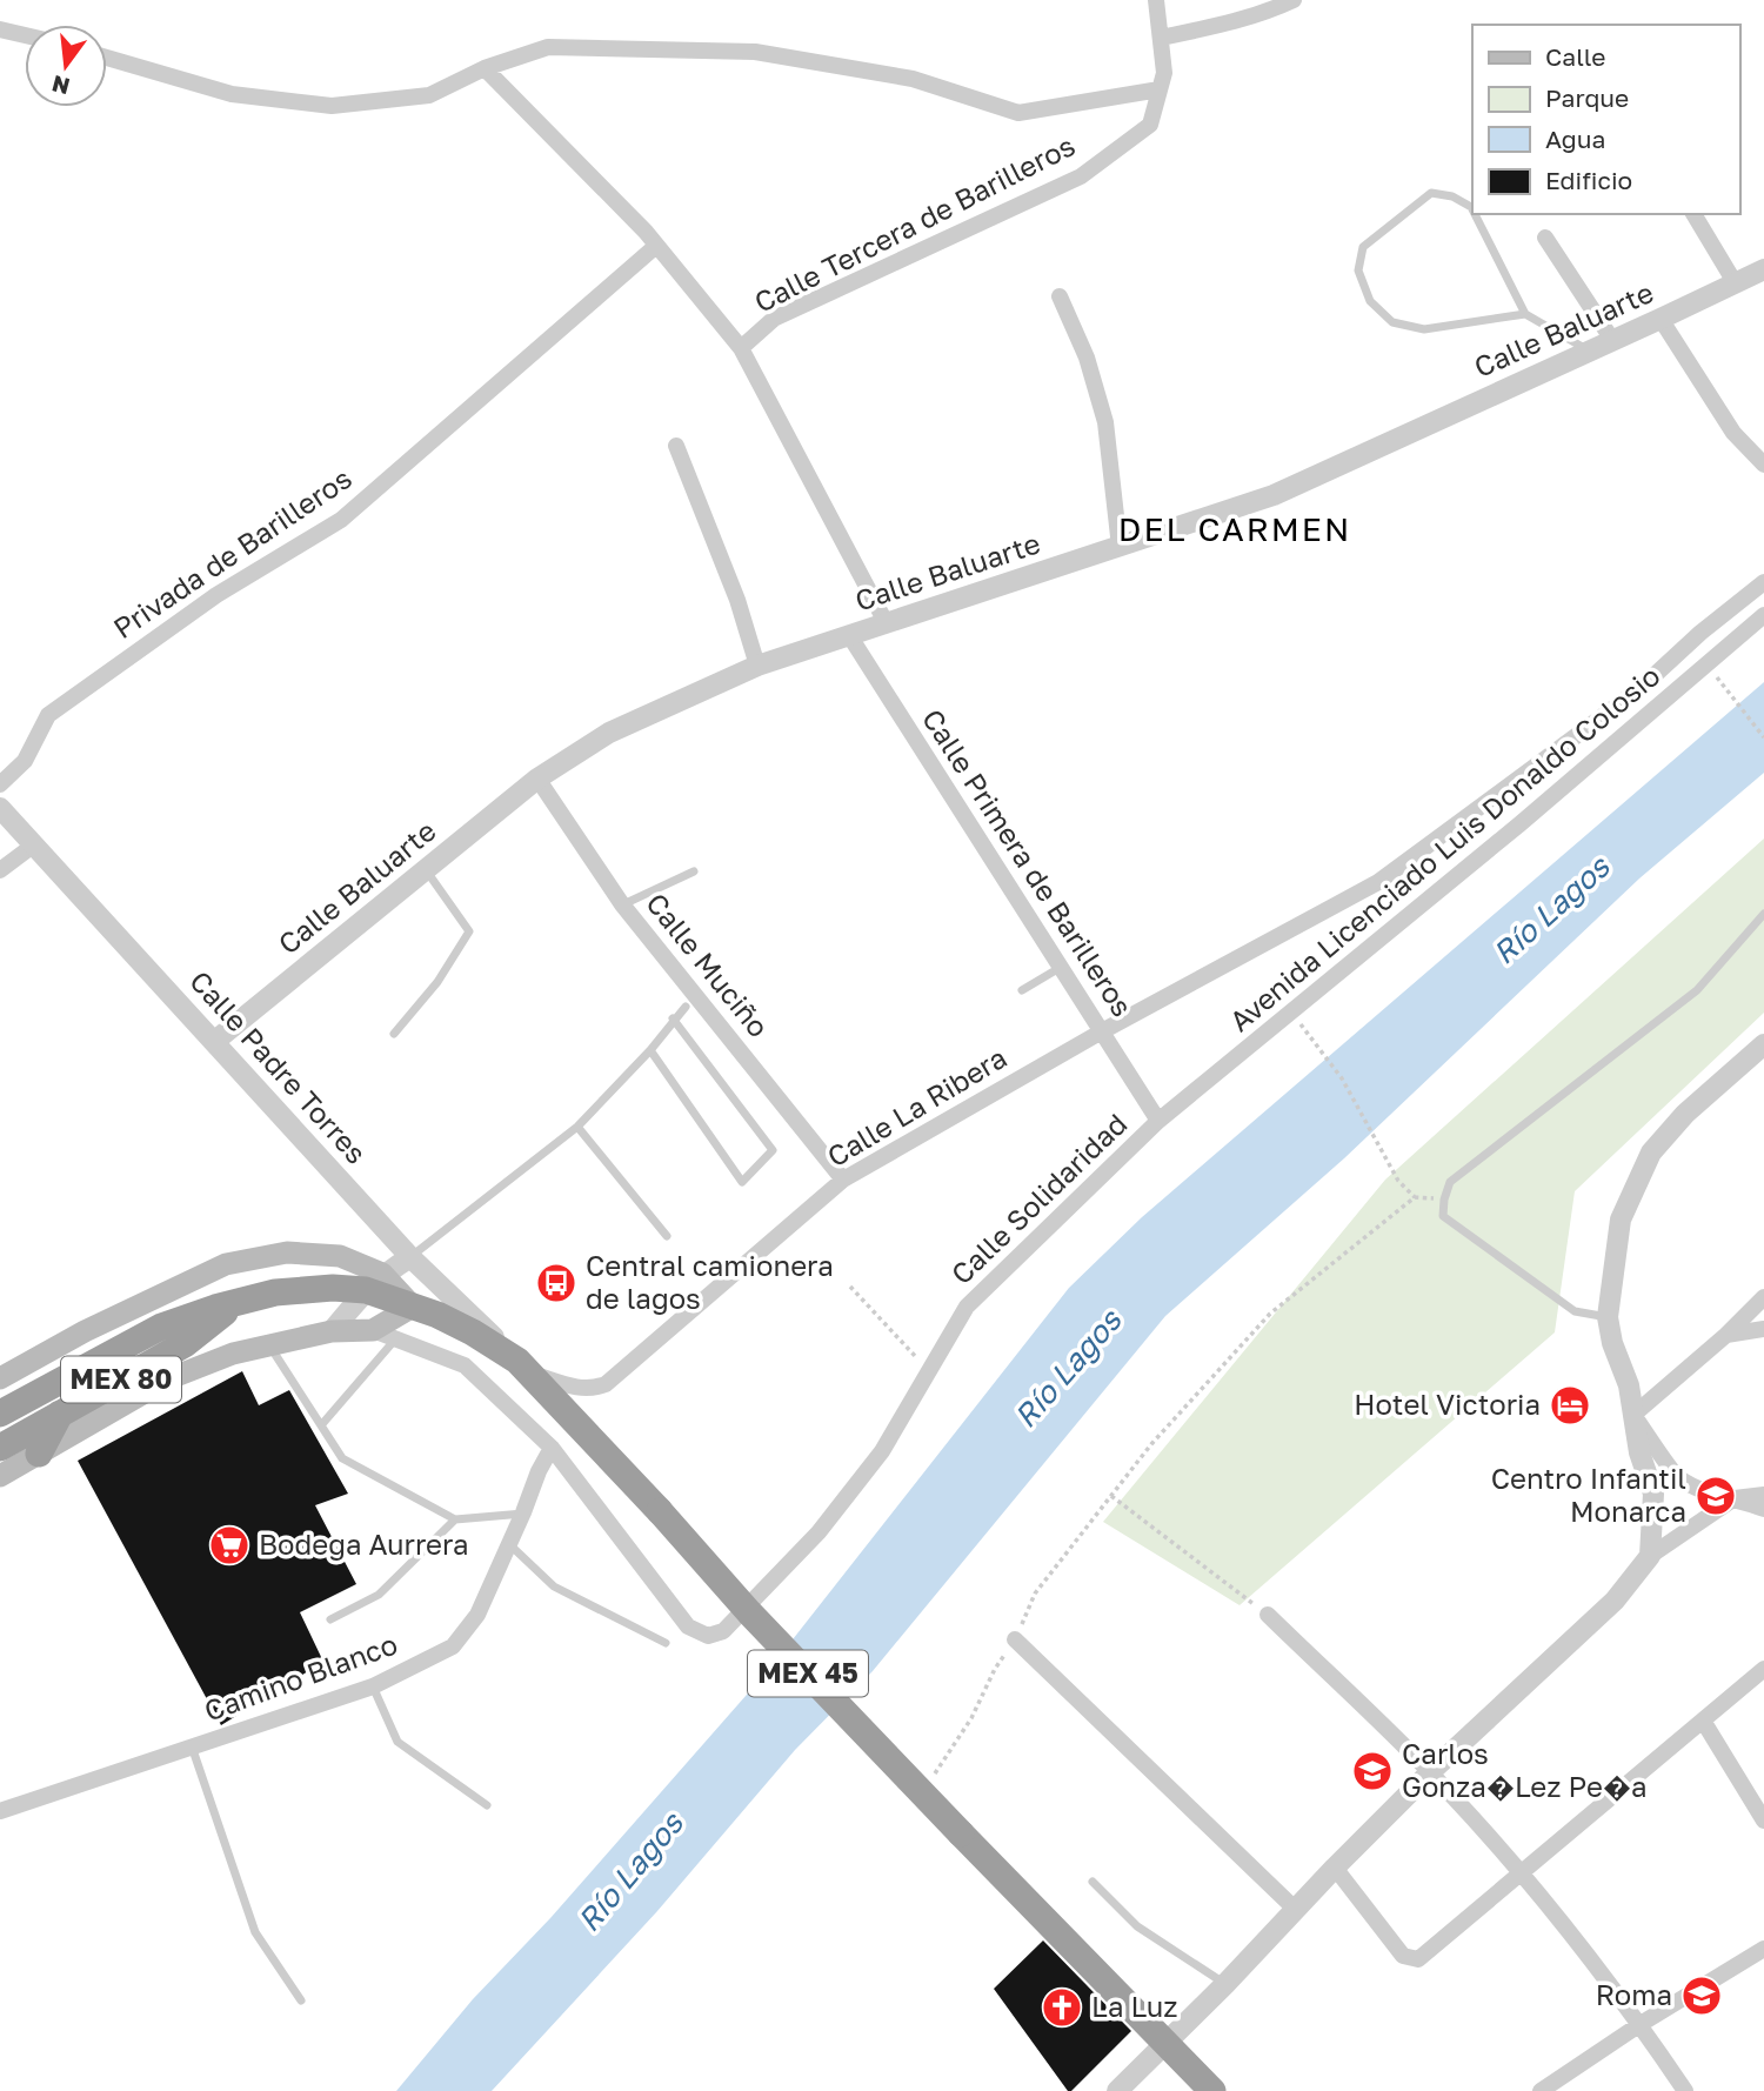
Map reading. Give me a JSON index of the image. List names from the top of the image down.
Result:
{
  "streets": {
    "highway": ["MEX 80", "MEX 45"],
    "street": [
      "Calle Tercera de Barilleros",
      "Calle Baluarte",
      "Privada de Barilleros",
      "Avenida Licenciado Luis Donaldo Colosio",
      "Calle Primera de Barilleros",
      "Calle Muciño",
      "Calle Padre Torres",
      "Calle La Ribera",
      "Calle Solidaridad",
      "Camino Blanco"
    ]
  },
  "crossings": [
    ["Calle Baluarte", "Calle Primera de Barilleros"],
    ["Calle Baluarte", "Calle Muciño"],
    ["Calle Baluarte", "Calle Padre Torres"],
    ["Avenida Licenciado Luis Donaldo Colosio", "Calle Primera de Barilleros"],
    ["Avenida Licenciado Luis Donaldo Colosio", "Calle La Ribera"],
    ["Avenida Licenciado Luis Donaldo Colosio", "Calle Solidaridad"],
    ["Calle Primera de Barilleros", "Calle La Ribera"],
    ["Calle Primera de Barilleros", "Calle Solidaridad"],
    ["Calle Muciño", "Calle La Ribera"],
    ["Calle Padre Torres", "Calle La Ribera"],
    ["Calle Padre Torres", "MEX 45"],
    ["Calle La Ribera", "MEX 45"],
    ["Calle Solidaridad", "Camino Blanco"],
    ["MEX 80", "MEX 45"]
  ],
  "districts": ["DEL CARMEN"],
  "water": ["Río Lagos"],
  "places": {
    "bus stop": ["Central camionera de lagos"],
    "hotel": ["Hotel Victoria"],
    "school or university": ["Centro Infantil Monarca", "Carlos Gonza�Lez Pe�a", "Roma"],
    "supermarket": ["Bodega Aurrera"],
    "church": ["La Luz"]
  },
  "legend": [
    "Calle",
    "Parque",
    "Agua",
    "Edificio"
  ],
  "north": "bottom"
}
